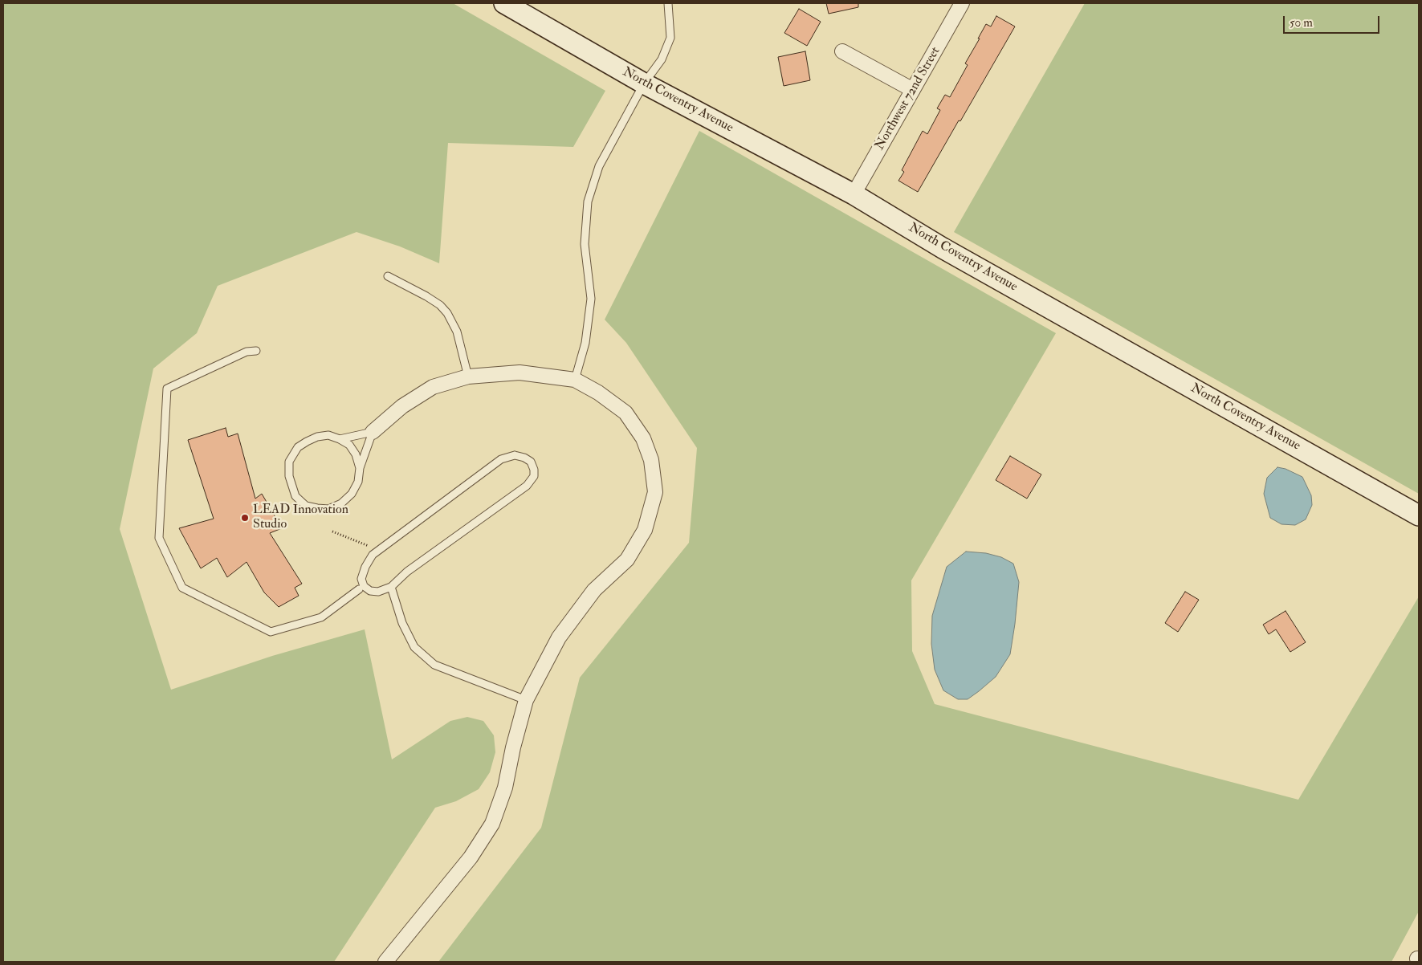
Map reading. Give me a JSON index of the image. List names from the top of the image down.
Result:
{
  "streets": {
    "street": ["Northwest 72nd Street", "North Coventry Avenue"]
  },
  "crossings": [
    ["Northwest 72nd Street", "North Coventry Avenue"]
  ],
  "places": ["LEAD Innovation Studio"],
  "scale_bar": "50 m"
}
